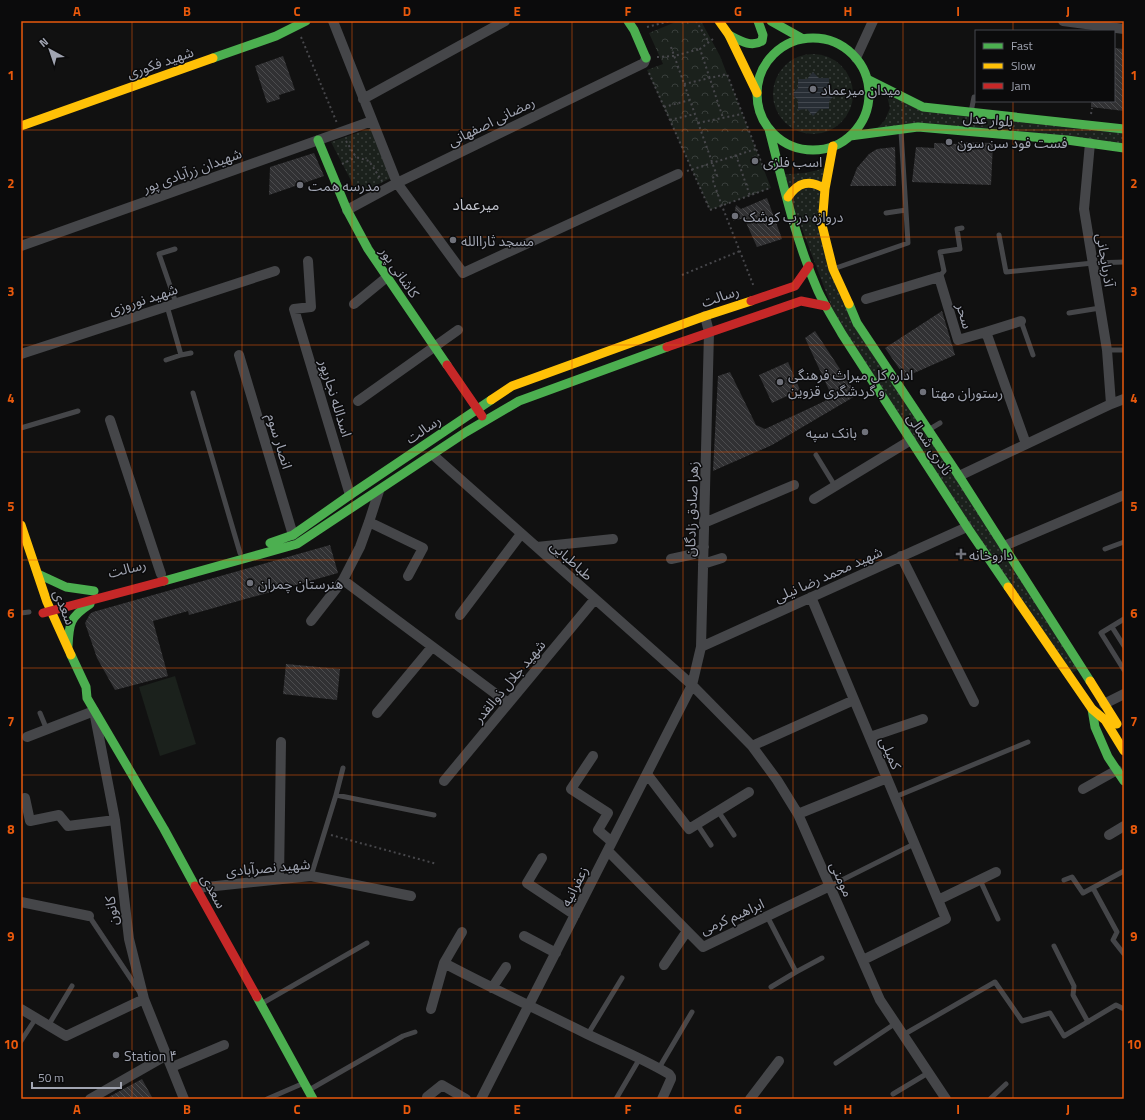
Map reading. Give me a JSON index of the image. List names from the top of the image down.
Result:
{
  "streets": {
    "main road": [
      "شهید فکوری",
      "بلوار عدل",
      "کاشانی پور",
      "رسالت",
      "نادری شمالی",
      "سعدی"
    ],
    "street": [
      "رمضانی اصفهانی",
      "شهیدان زرآبادی پور",
      "آذربایجانی",
      "شهید نوروزی",
      "سحر",
      "اسدالله نجارپور",
      "انصار سوم",
      "زهرا صادق زادگان",
      "طباطبایی",
      "شهید محمد رضا نیلی",
      "شهید جلال ذوالقدر",
      "کمیلی",
      "شهید نصرآبادی",
      "مومنی",
      "زعفرانیه",
      "کانون",
      "ابراهیم کرمی"
    ]
  },
  "crossings": [
    ["بلوار عدل", "آذربایجانی"],
    ["بلوار عدل", "نادری شمالی"],
    ["رمضانی اصفهانی", "کاشانی پور"],
    ["شهیدان زرآبادی پور", "کاشانی پور"],
    ["کاشانی پور", "رسالت"],
    ["رسالت", "اسدالله نجارپور"],
    ["رسالت", "انصار سوم"],
    ["رسالت", "نادری شمالی"],
    ["رسالت", "زهرا صادق زادگان"],
    ["رسالت", "طباطبایی"],
    ["رسالت", "سعدی"],
    ["نادری شمالی", "شهید محمد رضا نیلی"],
    ["زهرا صادق زادگان", "طباطبایی"],
    ["زهرا صادق زادگان", "شهید محمد رضا نیلی"],
    ["زهرا صادق زادگان", "مومنی"],
    ["زهرا صادق زادگان", "زعفرانیه"],
    ["طباطبایی", "شهید جلال ذوالقدر"],
    ["طباطبایی", "مومنی"],
    ["طباطبایی", "زعفرانیه"],
    ["شهید محمد رضا نیلی", "کمیلی"],
    ["سعدی", "شهید نصرآبادی"],
    ["سعدی", "کانون"],
    ["کمیلی", "مومنی"],
    ["مومنی", "زعفرانیه"],
    ["مومنی", "ابراهیم کرمی"],
    ["زعفرانیه", "ابراهیم کرمی"]
  ],
  "districts": ["میرعماد"],
  "places": {
    "other": [
      "میدان میرعماد",
      "فست فود سن سون",
      "اسب فلزی",
      "مدرسه همت",
      "دروازه درب کوشک",
      "مسجد ثاراالله",
      "اداره کل میراث فرهنگی و گردشگری قزوین",
      "رستوران مهتا",
      "بانک سپه",
      "هنرستان چمران",
      "Station ۴"
    ],
    "health": ["داروخانه"]
  },
  "legend": ["Fast", "Slow", "Jam"],
  "scale_bar": "50 m",
  "north": "top left",
  "grid": {
    "columns": [
      "A",
      "B",
      "C",
      "D",
      "E",
      "F",
      "G",
      "H",
      "I",
      "J"
    ],
    "rows": [
      "1",
      "2",
      "3",
      "4",
      "5",
      "6",
      "7",
      "8",
      "9",
      "10"
    ]
  }
}
